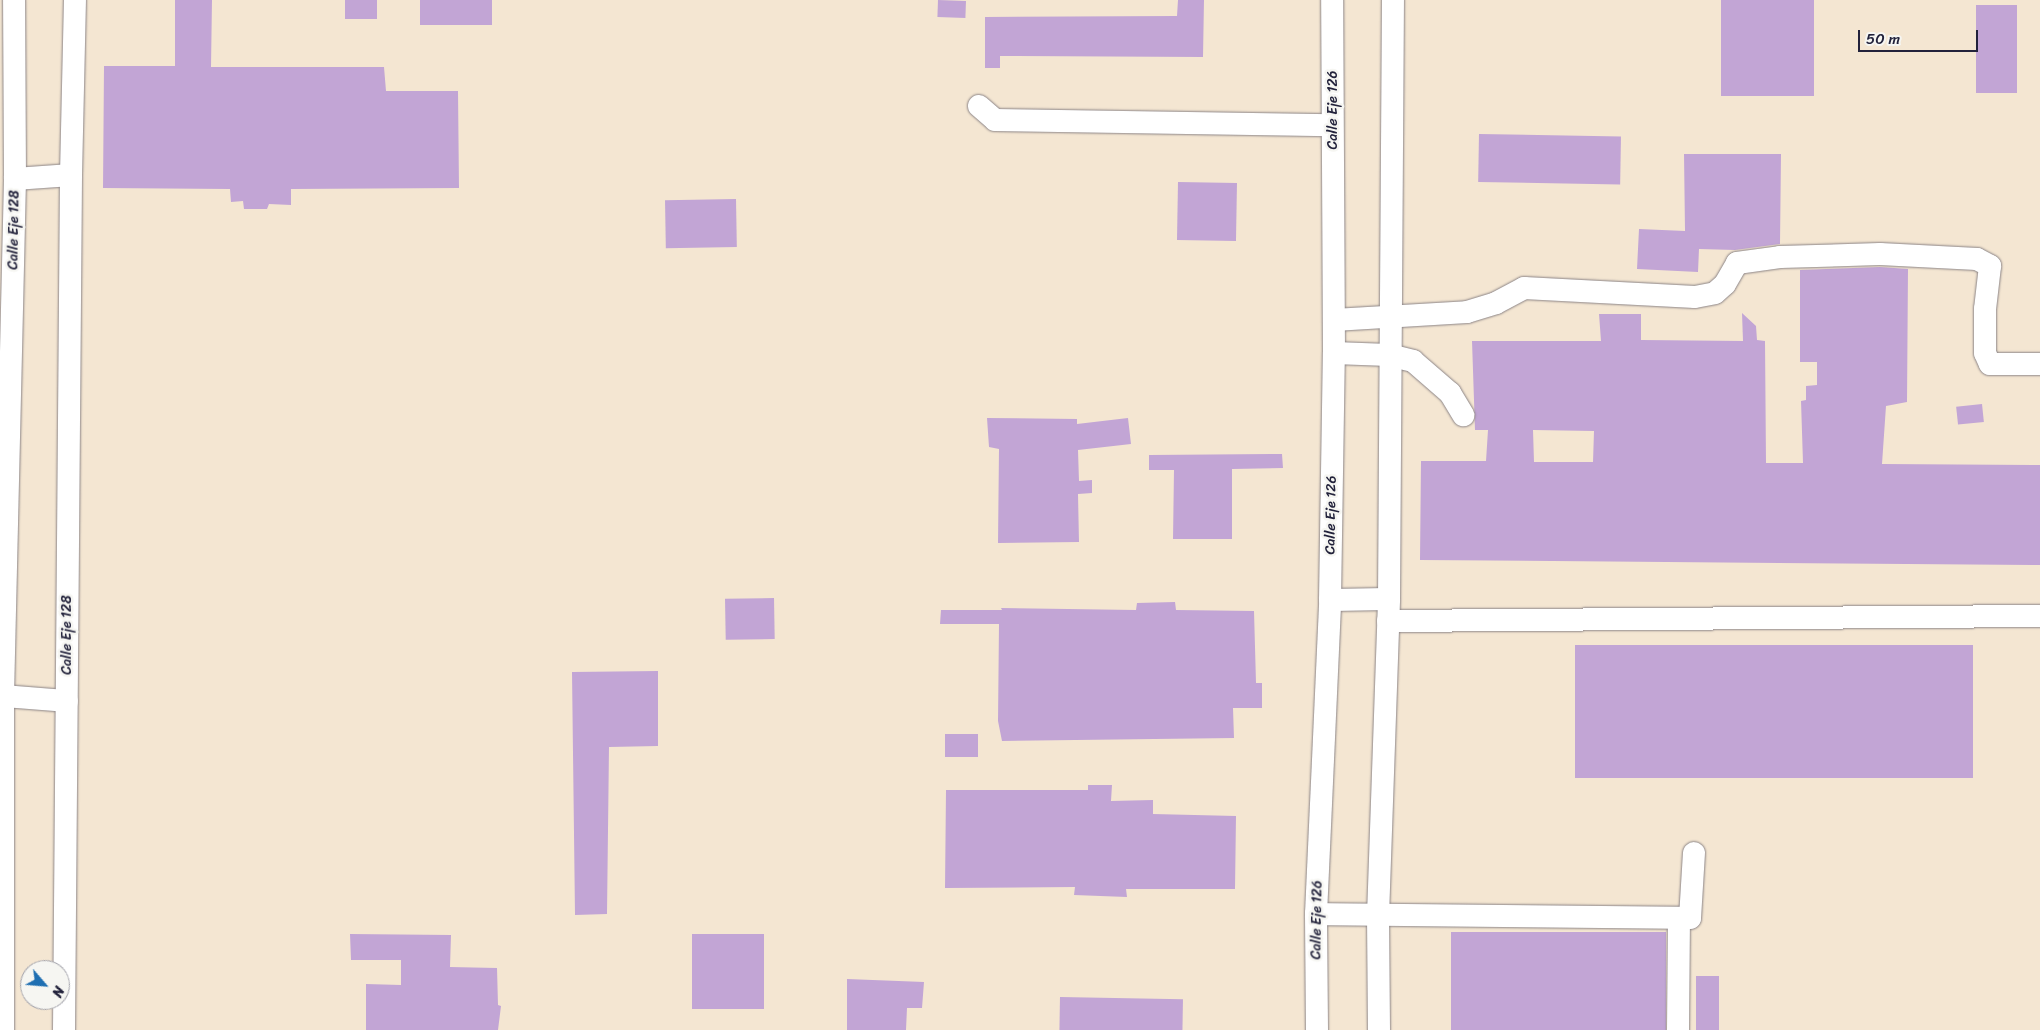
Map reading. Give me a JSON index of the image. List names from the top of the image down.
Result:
{
  "streets": {
    "street": ["Calle Eje 126", "Calle Eje 128"]
  },
  "scale_bar": "50 m",
  "north": "bottom right"
}
